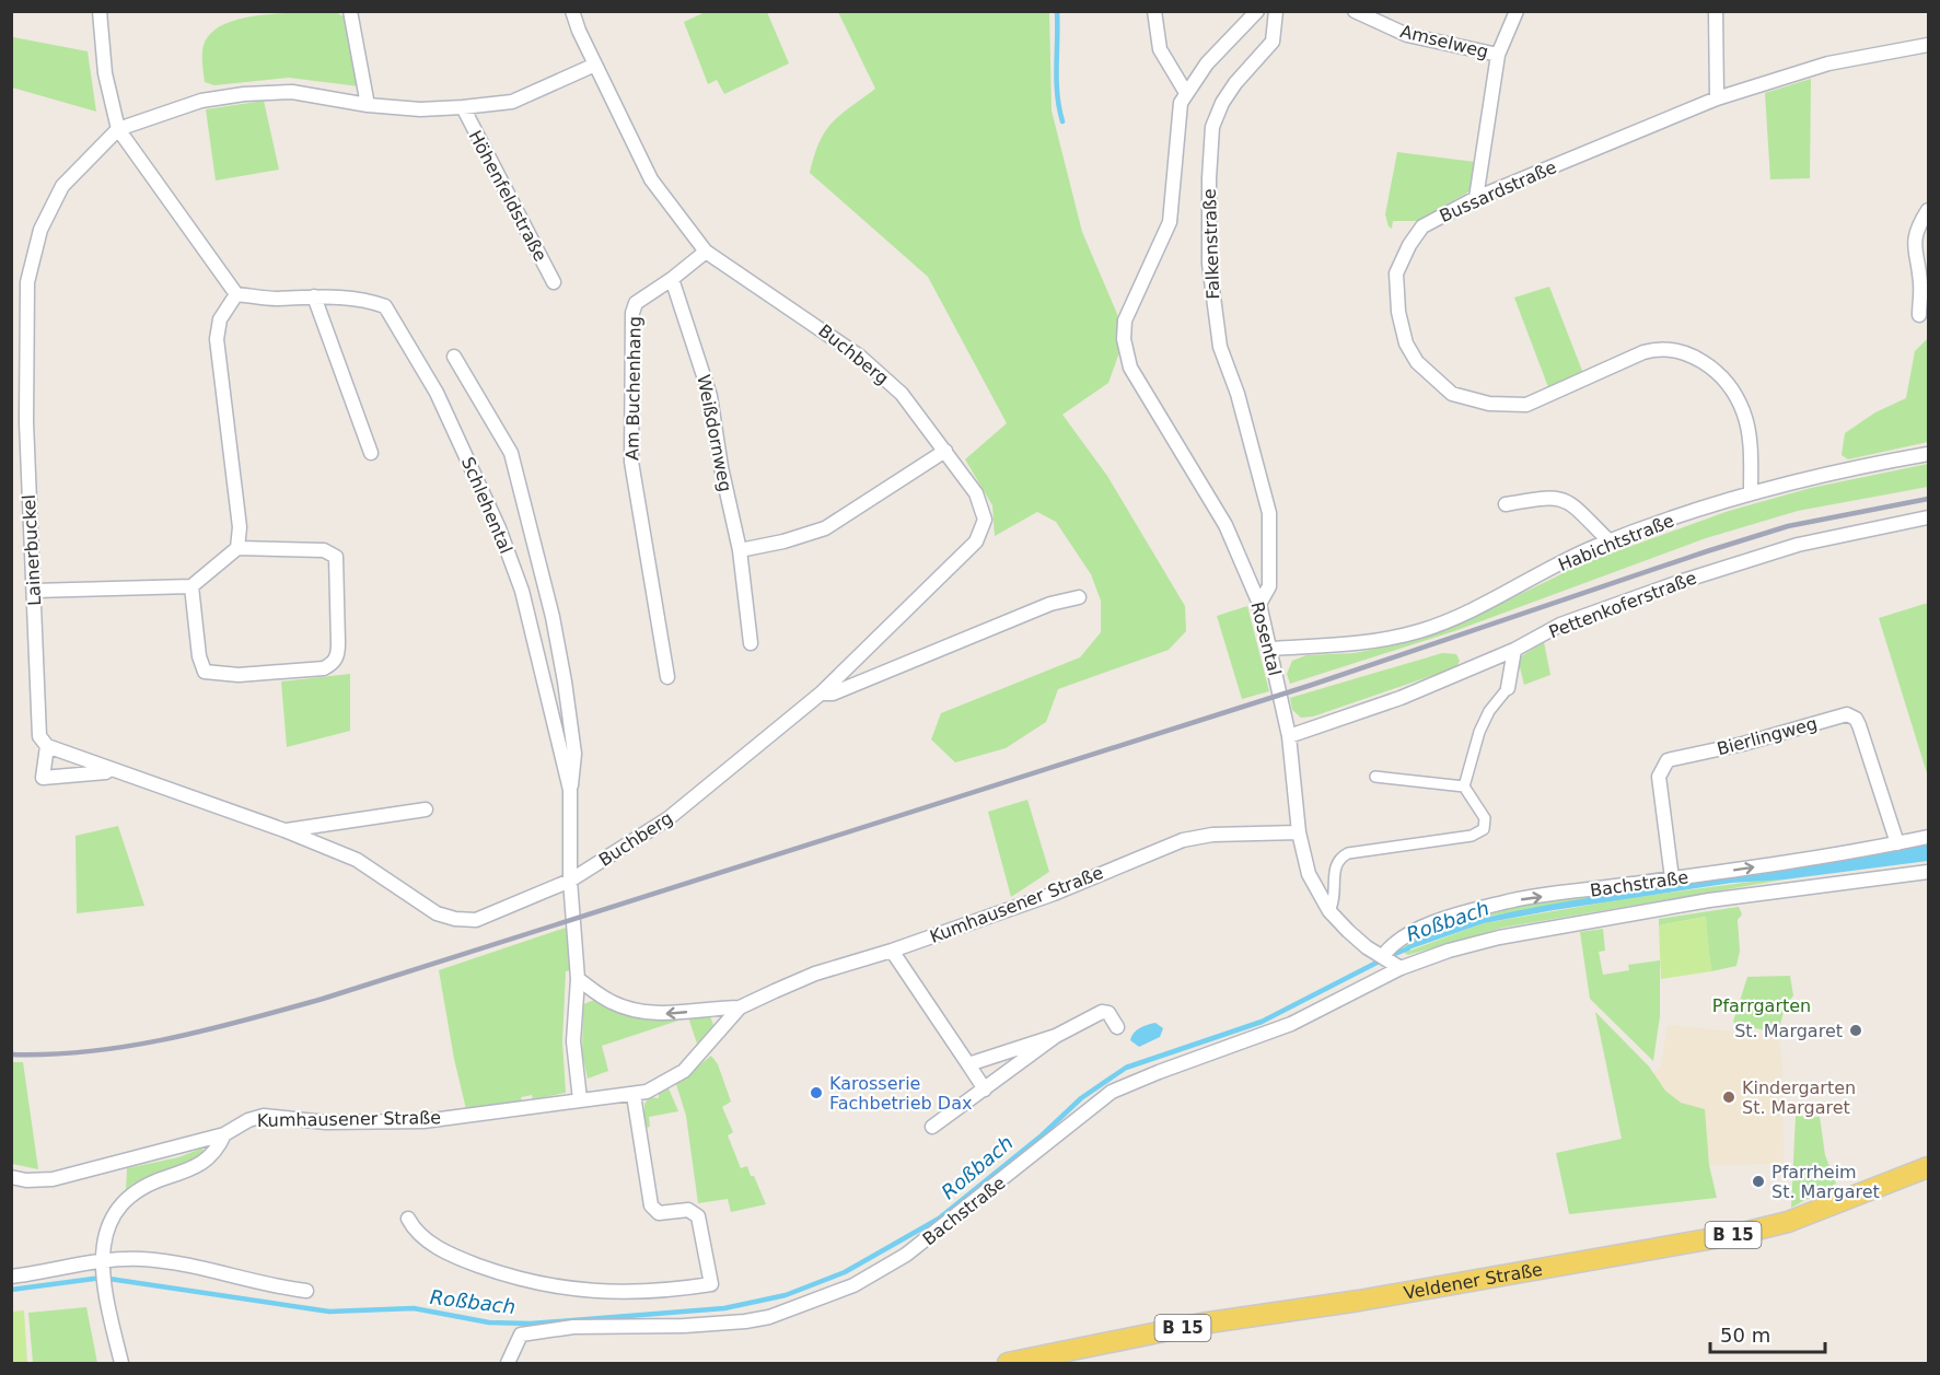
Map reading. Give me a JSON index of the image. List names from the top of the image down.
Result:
{
  "streets": {
    "main road": ["B 15", "Veldener Straße"],
    "street": [
      "Amselweg",
      "Bussardstraße",
      "Höhenfeldstraße",
      "Falkenstraße",
      "Buchberg",
      "Am Buchenhang",
      "Weißdornweg",
      "Schlehental",
      "Habichtstraße",
      "Lainerbuckel",
      "Pettenkoferstraße",
      "Rosental",
      "Bierlingweg",
      "Bachstraße",
      "Kumhausener Straße"
    ]
  },
  "crossings": [
    ["Bussardstraße", "Habichtstraße"],
    ["Höhenfeldstraße", "Buchberg"],
    ["Höhenfeldstraße", "Lainerbuckel"],
    ["Falkenstraße", "Rosental"],
    ["Buchberg", "Am Buchenhang"],
    ["Buchberg", "Schlehental"],
    ["Am Buchenhang", "Weißdornweg"],
    ["Schlehental", "Kumhausener Straße"],
    ["Habichtstraße", "Rosental"],
    ["Pettenkoferstraße", "Rosental"],
    ["Rosental", "Bachstraße"],
    ["Rosental", "Kumhausener Straße"],
    ["Bierlingweg", "Bachstraße"]
  ],
  "water": ["Roßbach"],
  "parks": ["Pfarrgarten"],
  "places": [
    "St. Margaret",
    "Karosserie Fachbetrieb Dax",
    "Kindergarten St. Margaret",
    "Pfarrheim St. Margaret"
  ],
  "scale_bar": "50 m"
}
